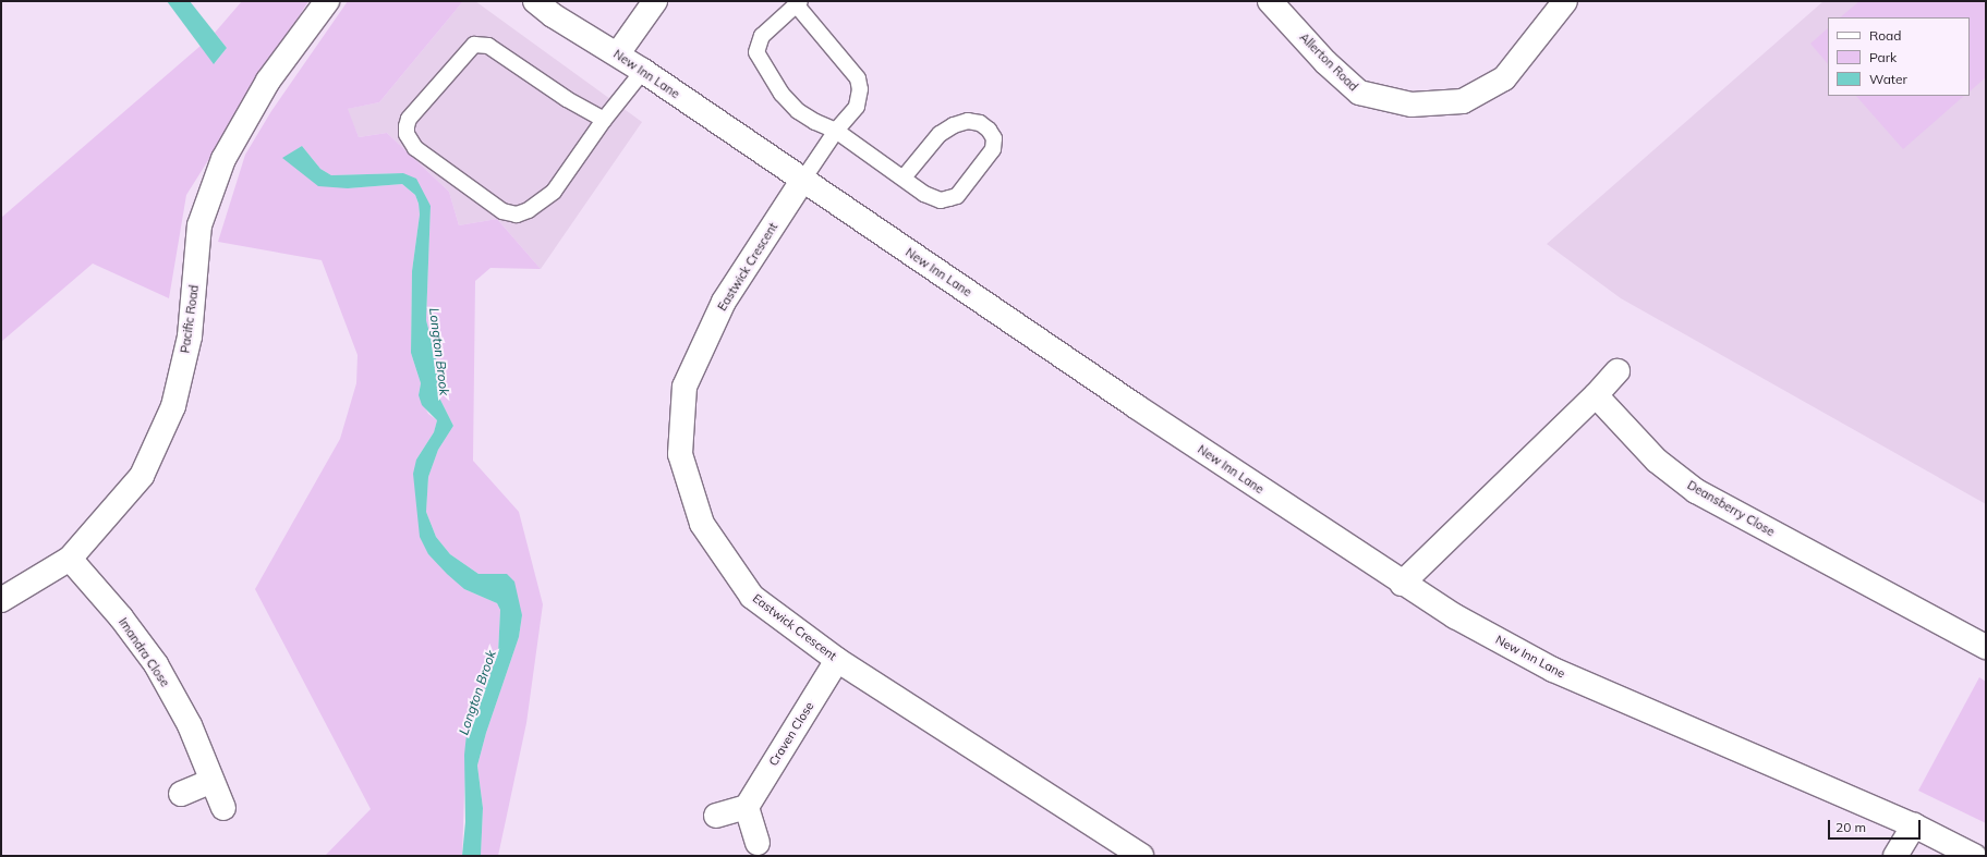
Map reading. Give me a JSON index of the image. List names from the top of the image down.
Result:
{
  "streets": {
    "street": [
      "Allerton Road",
      "New Inn Lane",
      "Eastwick Crescent",
      "Pacific Road",
      "Deansberry Close",
      "Imandra Close",
      "Craven Close"
    ]
  },
  "crossings": [
    ["New Inn Lane", "Eastwick Crescent"],
    ["Eastwick Crescent", "Craven Close"],
    ["Pacific Road", "Imandra Close"]
  ],
  "water": ["Longton Brook"],
  "legend": ["Road", "Park", "Water"],
  "scale_bar": "20 m"
}
